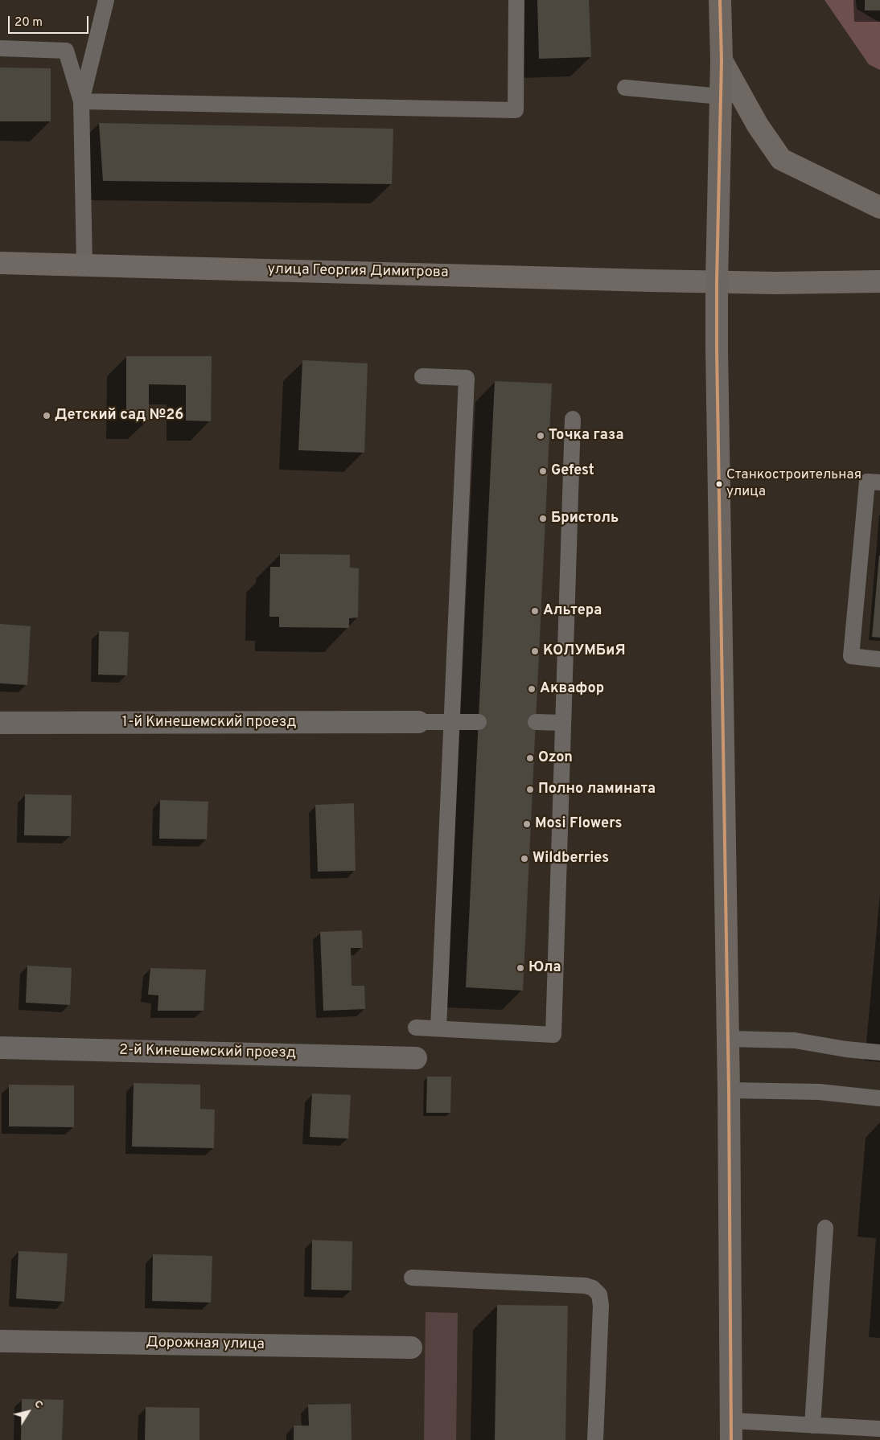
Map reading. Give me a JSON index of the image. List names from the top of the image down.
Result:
{
  "streets": {
    "main road": ["улица Георгия Димитрова"],
    "street": ["1-й Кинешемский проезд", "2-й Кинешемский проезд", "Дорожная улица"]
  },
  "places": [
    "Детский сад №26",
    "Точка газа",
    "Gefest",
    "Станкостроительная улица",
    "Бристоль",
    "Альтера",
    "КОЛУМБиЯ",
    "Аквафор",
    "Ozon",
    "Полно ламината",
    "Mosi Flowers",
    "Wildberries",
    "Юла"
  ],
  "scale_bar": "20 m",
  "north": "top right"
}
